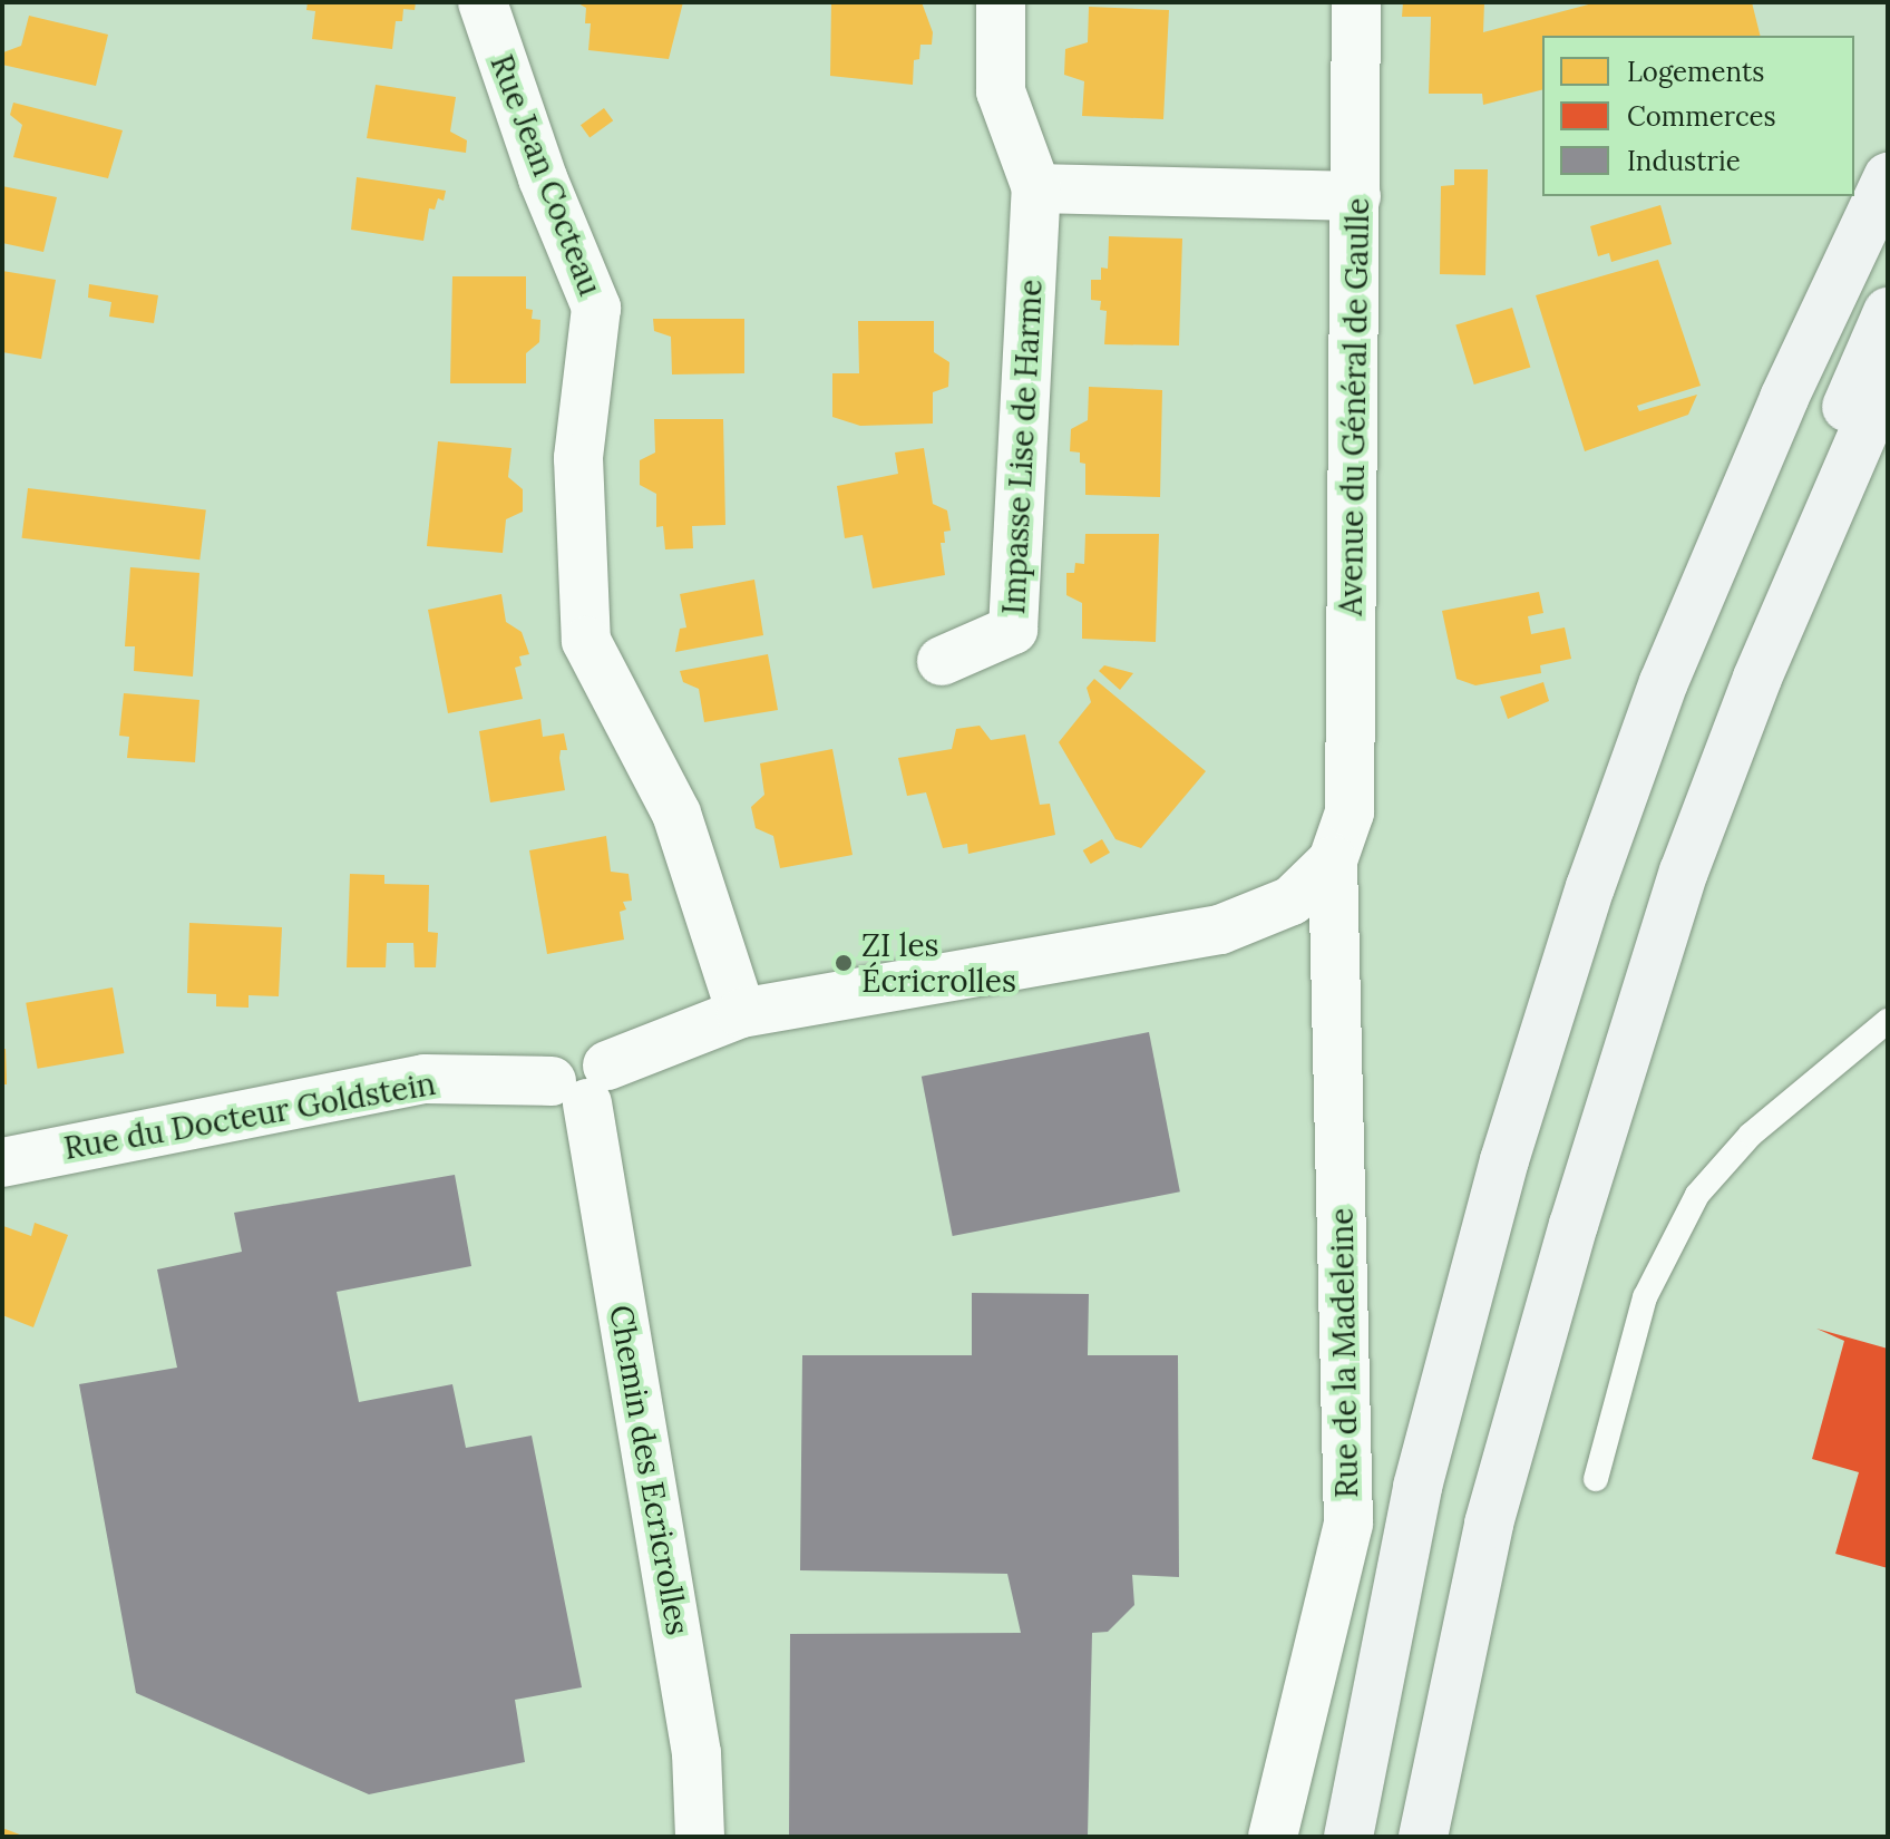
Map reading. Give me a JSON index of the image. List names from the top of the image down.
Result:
{
  "streets": {
    "street": [
      "Rue Jean Cocteau",
      "Avenue du Général de Gaulle",
      "Impasse Lise de Harme",
      "Rue du Docteur Goldstein",
      "Rue de la Madeleine",
      "Chemin des Ecricrolles"
    ]
  },
  "crossings": [
    ["Rue Jean Cocteau", "Rue du Docteur Goldstein"],
    ["Avenue du Général de Gaulle", "Rue du Docteur Goldstein"],
    ["Rue du Docteur Goldstein", "Rue de la Madeleine"],
    ["Rue du Docteur Goldstein", "Chemin des Ecricrolles"]
  ],
  "places": ["ZI les Écricrolles"],
  "legend": ["Logements", "Commerces", "Industrie"]
}
